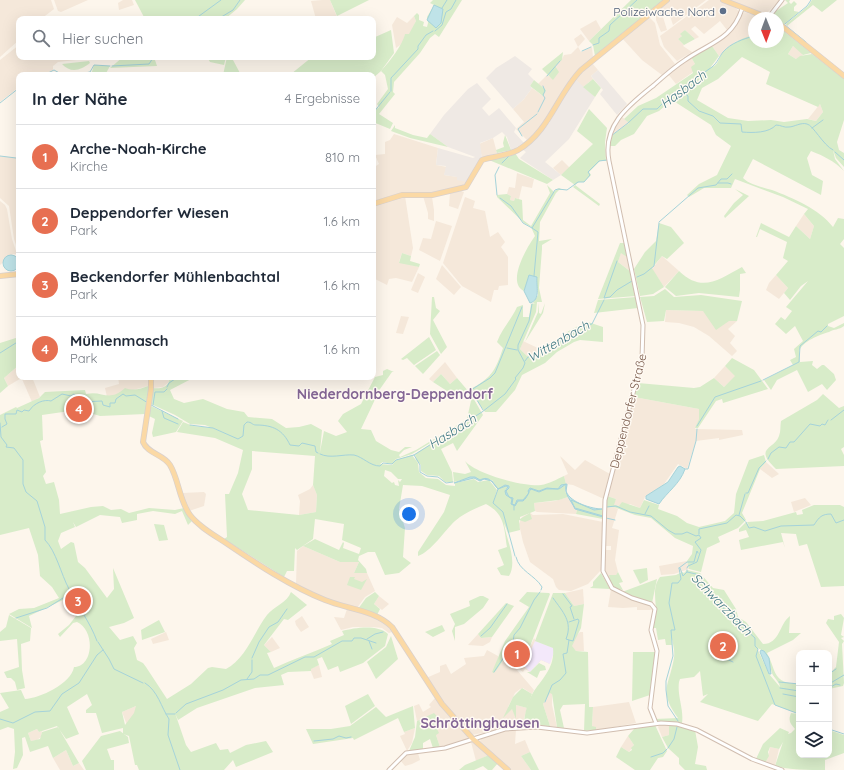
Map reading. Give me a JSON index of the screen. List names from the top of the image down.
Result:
{
  "streets": {
    "street": ["Deppendorfer Straße"]
  },
  "districts": ["Niederdornberg-Deppendorf", "Schröttinghausen"],
  "water": ["Hasbach", "Wittenbach", "Schwarzbach"],
  "places": ["Polizeiwache Nord"],
  "north": "bottom",
  "page": {
    "search": "Hier suchen",
    "heading": ["In der Nähe", "4 Ergebnisse"],
    "list": [
      {
        "mark": "1",
        "name": "Arche-Noah-Kirche",
        "note": "Kirche",
        "value": "810 m"
      },
      {
        "mark": "2",
        "name": "Deppendorfer Wiesen",
        "note": "Park",
        "value": "1.6 km"
      },
      {
        "mark": "3",
        "name": "Beckendorfer Mühlenbachtal",
        "note": "Park",
        "value": "1.6 km"
      },
      {
        "mark": "4",
        "name": "Mühlenmasch",
        "note": "Park",
        "value": "1.6 km"
      }
    ],
    "pins": [
      "4",
      "3",
      "2",
      "1"
    ],
    "map_buttons": ["+", "−"]
  }
}
